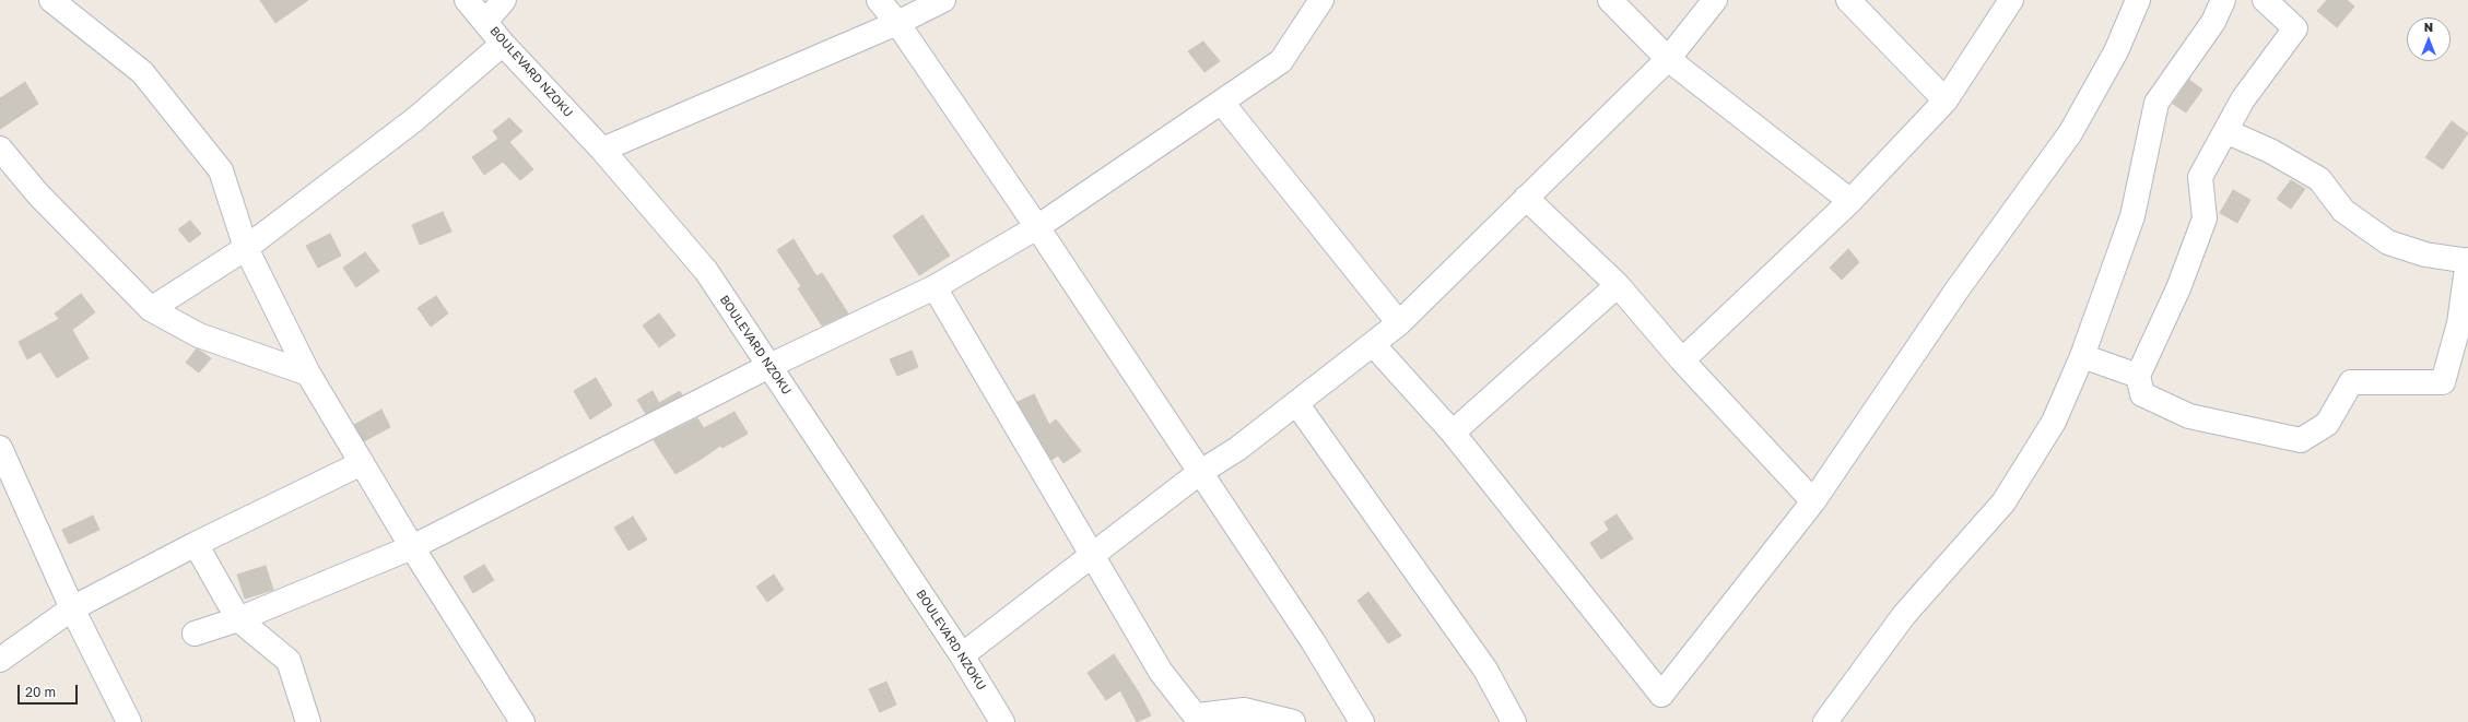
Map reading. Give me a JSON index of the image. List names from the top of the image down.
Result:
{
  "streets": {
    "street": ["BOULEVARD NZOKU"]
  },
  "scale_bar": "20 m",
  "north": "top"
}
